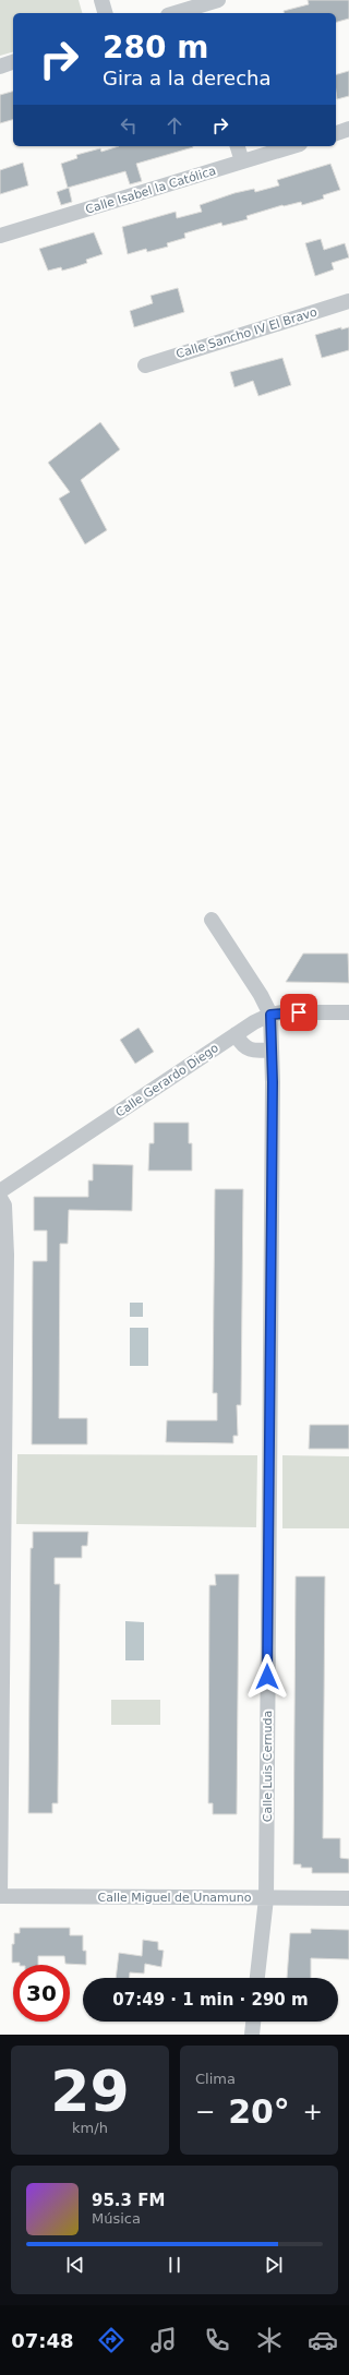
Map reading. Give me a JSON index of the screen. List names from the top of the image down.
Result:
{
  "streets": {
    "street": [
      "Calle Isabel la Católica",
      "Calle Sancho IV El Bravo",
      "Calle Gerardo Diego",
      "Calle Luis Cernuda",
      "Calle Miguel de Unamuno"
    ]
  },
  "crossings": [
    ["Calle Gerardo Diego", "Calle Luis Cernuda"],
    ["Calle Luis Cernuda", "Calle Miguel de Unamuno"]
  ],
  "page": {
    "turn": ["280 m", "Gira a la derecha"],
    "limit": "30",
    "trip": "07:49 · 1 min · 290 m",
    "tile": [
      ["29", "km/h"],
      "Clima"
    ],
    "heat": ["−", "20°", "+"],
    "song": ["95.3 FM", "Música"],
    "tabs": "07:48"
  }
}
